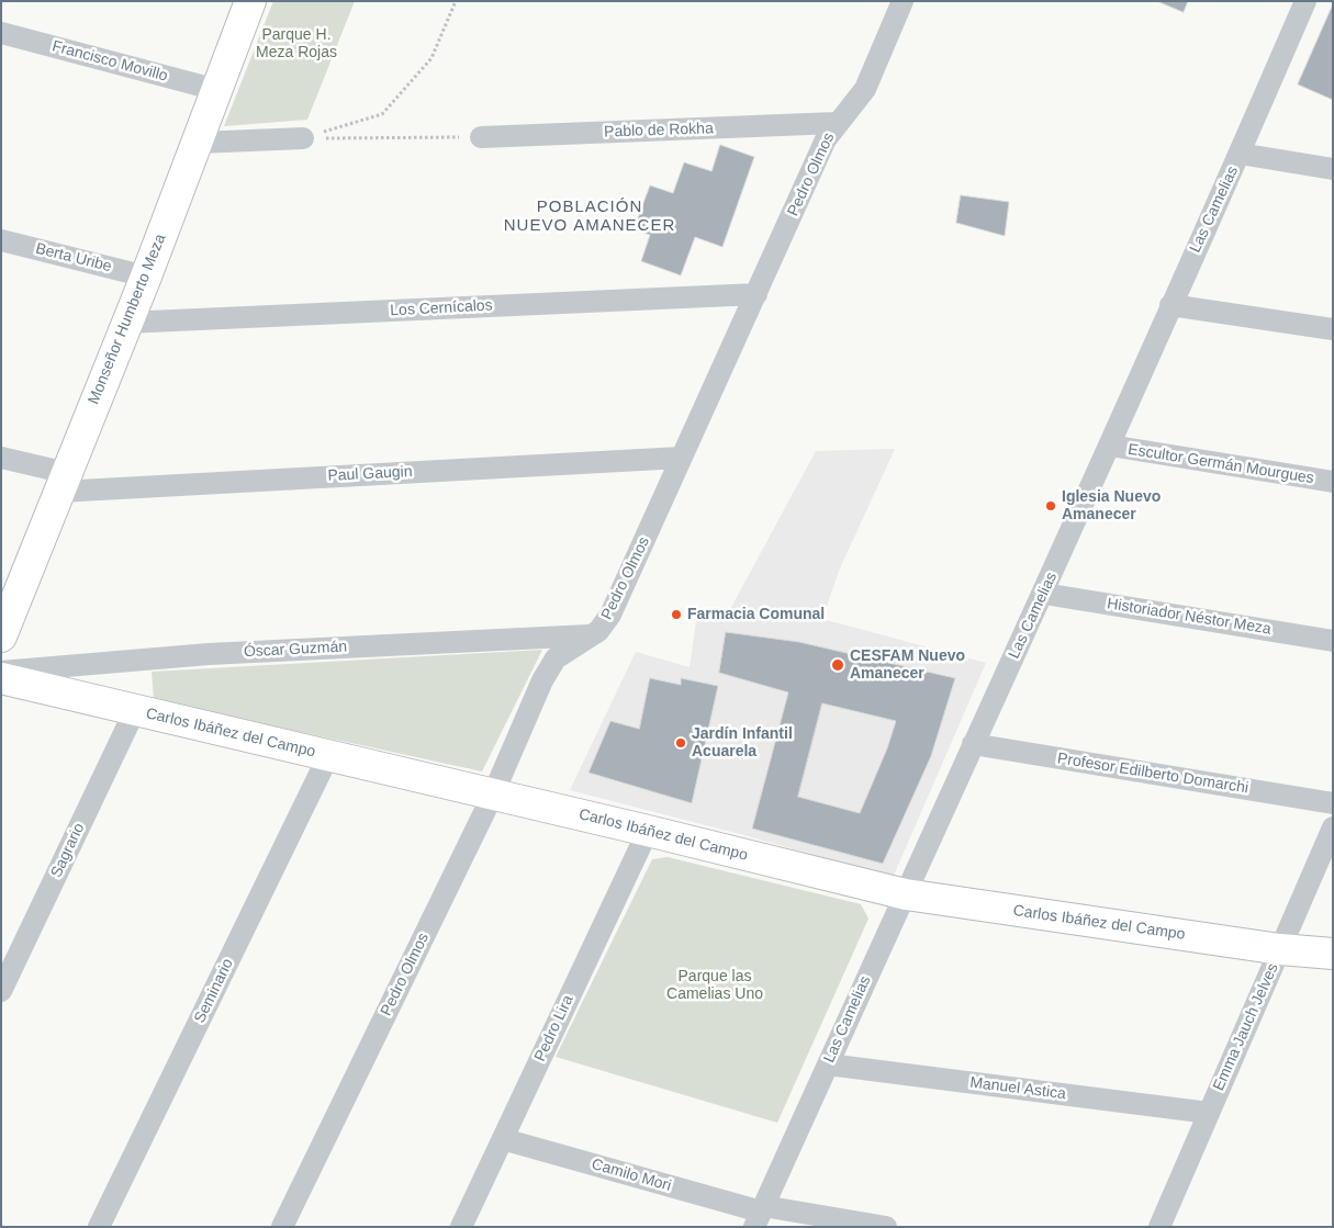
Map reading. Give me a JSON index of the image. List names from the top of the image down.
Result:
{
  "streets": {
    "street": [
      "Francisco Movillo",
      "Pablo de Rokha",
      "Pedro Olmos",
      "Las Camelias",
      "Berta Uribe",
      "Los Cernícalos",
      "Monseñor Humberto Meza",
      "Escultor Germán Mourgues",
      "Paul Gaugin",
      "Historiador Néstor Meza",
      "Óscar Guzmán",
      "Carlos Ibáñez del Campo",
      "Profesor Edilberto Domarchi",
      "Sagrario",
      "Seminario",
      "Emma Jauch Jelves",
      "Pedro Lira",
      "Manuel Astica",
      "Camilo Mori"
    ]
  },
  "crossings": [
    ["Francisco Movillo", "Monseñor Humberto Meza"],
    ["Pablo de Rokha", "Pedro Olmos"],
    ["Pedro Olmos", "Los Cernícalos"],
    ["Pedro Olmos", "Paul Gaugin"],
    ["Pedro Olmos", "Óscar Guzmán"],
    ["Pedro Olmos", "Carlos Ibáñez del Campo"],
    ["Las Camelias", "Escultor Germán Mourgues"],
    ["Las Camelias", "Historiador Néstor Meza"],
    ["Las Camelias", "Carlos Ibáñez del Campo"],
    ["Las Camelias", "Profesor Edilberto Domarchi"],
    ["Las Camelias", "Manuel Astica"],
    ["Las Camelias", "Camilo Mori"],
    ["Berta Uribe", "Monseñor Humberto Meza"],
    ["Los Cernícalos", "Monseñor Humberto Meza"],
    ["Monseñor Humberto Meza", "Paul Gaugin"],
    ["Carlos Ibáñez del Campo", "Sagrario"],
    ["Carlos Ibáñez del Campo", "Seminario"],
    ["Carlos Ibáñez del Campo", "Emma Jauch Jelves"],
    ["Carlos Ibáñez del Campo", "Pedro Lira"],
    ["Emma Jauch Jelves", "Manuel Astica"],
    ["Pedro Lira", "Camilo Mori"]
  ],
  "districts": ["POBLACIÓN NUEVO AMANECER"],
  "parks": ["Parque H. Meza Rojas", "Parque las Camelias Uno"],
  "places": [
    "Iglesia Nuevo Amanecer",
    "Farmacia Comunal",
    "CESFAM Nuevo Amanecer",
    "Jardín Infantil Acuarela"
  ]
}
